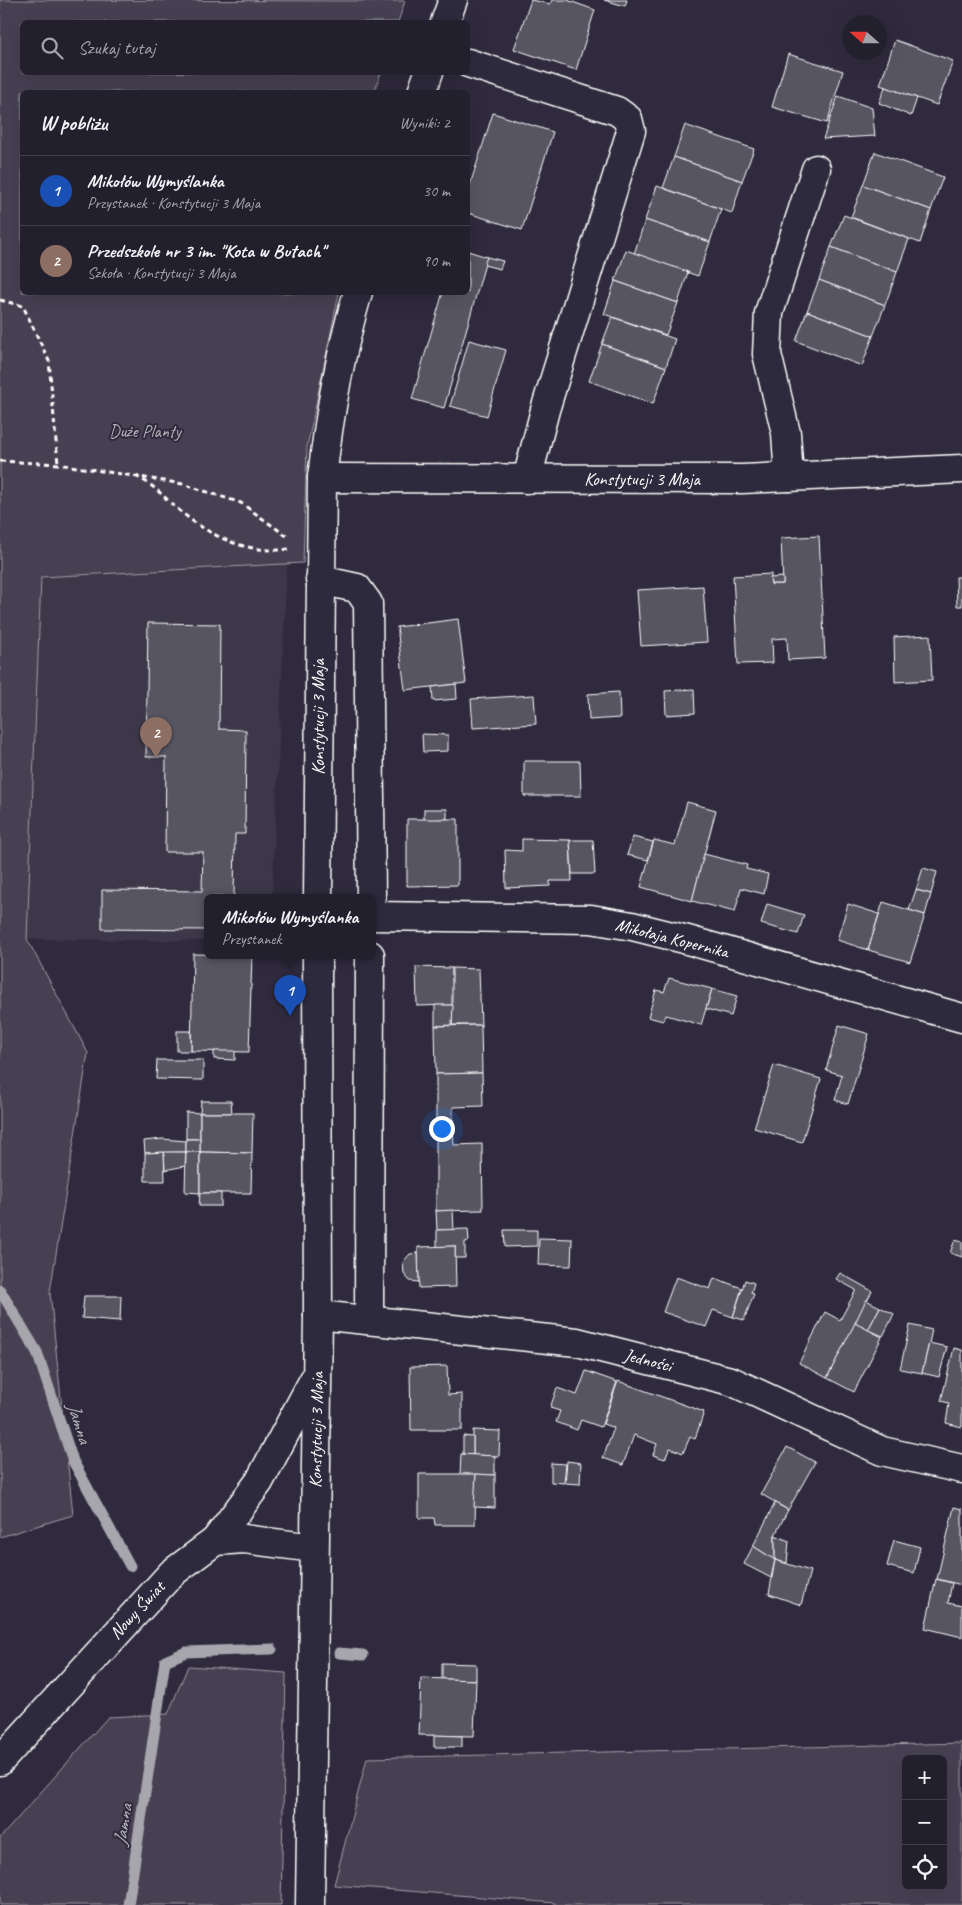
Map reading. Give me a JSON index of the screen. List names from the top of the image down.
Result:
{
  "streets": {
    "street": [
      "Konstytucji 3 Maja",
      "Mikołaja Kopernika",
      "Jedności",
      "Nowy Świat"
    ]
  },
  "crossings": [
    ["Konstytucji 3 Maja", "Jedności"],
    ["Konstytucji 3 Maja", "Nowy Świat"]
  ],
  "water": ["Jamna"],
  "parks": ["Duże Planty"],
  "north": "left",
  "page": {
    "search": "Szukaj tutaj",
    "heading": ["W pobliżu", "Wyniki: 2"],
    "list": [
      {
        "mark": "1",
        "name": "Mikołów Wymyślanka",
        "note": "Przystanek · Konstytucji 3 Maja",
        "value": "30 m"
      },
      {
        "mark": "2",
        "name": "Przedszkole nr 3 im. \"Kota w Butach\"",
        "note": "Szkoła · Konstytucji 3 Maja",
        "value": "90 m"
      }
    ],
    "pins": ["2", "1"],
    "popup": ["Mikołów Wymyślanka", "Przystanek"],
    "map_buttons": ["+", "−"]
  }
}
